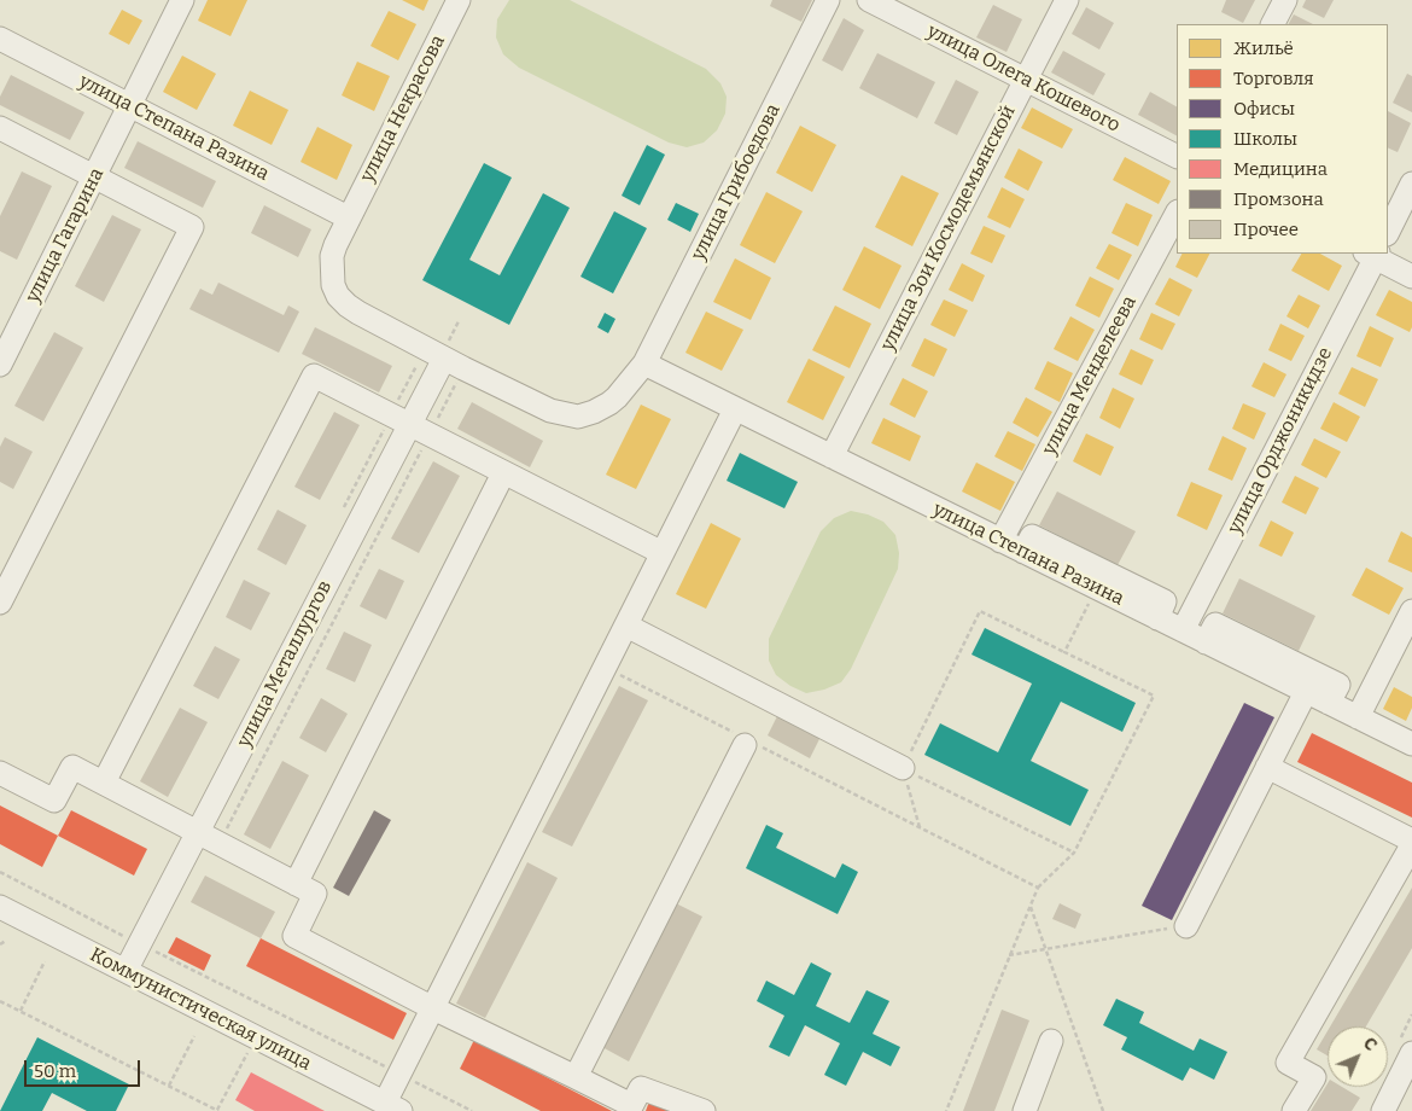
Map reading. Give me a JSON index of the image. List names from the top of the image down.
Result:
{
  "streets": {
    "street": [
      "улица Олега Кошевого",
      "улица Некрасова",
      "улица Степана Разина",
      "улица Грибоедова",
      "улица Зои Космодемьянской",
      "улица Гагарина",
      "улица Менделеева",
      "улица Орджоникидзе",
      "улица Металлургов",
      "Коммунистическая улица"
    ]
  },
  "crossings": [
    ["улица Олега Кошевого", "улица Зои Космодемьянской"],
    ["улица Некрасова", "улица Степана Разина"],
    ["улица Некрасова", "улица Грибоедова"],
    ["улица Некрасова", "улица Металлургов"],
    ["улица Степана Разина", "улица Грибоедова"],
    ["улица Степана Разина", "улица Зои Космодемьянской"],
    ["улица Степана Разина", "улица Гагарина"],
    ["улица Степана Разина", "улица Менделеева"],
    ["улица Степана Разина", "улица Орджоникидзе"],
    ["улица Грибоедова", "улица Металлургов"],
    ["улица Металлургов", "Коммунистическая улица"]
  ],
  "legend": [
    "Жильё",
    "Торговля",
    "Офисы",
    "Школы",
    "Медицина",
    "Промзона",
    "Прочее"
  ],
  "scale_bar": "50 m",
  "north": "top right"
}
